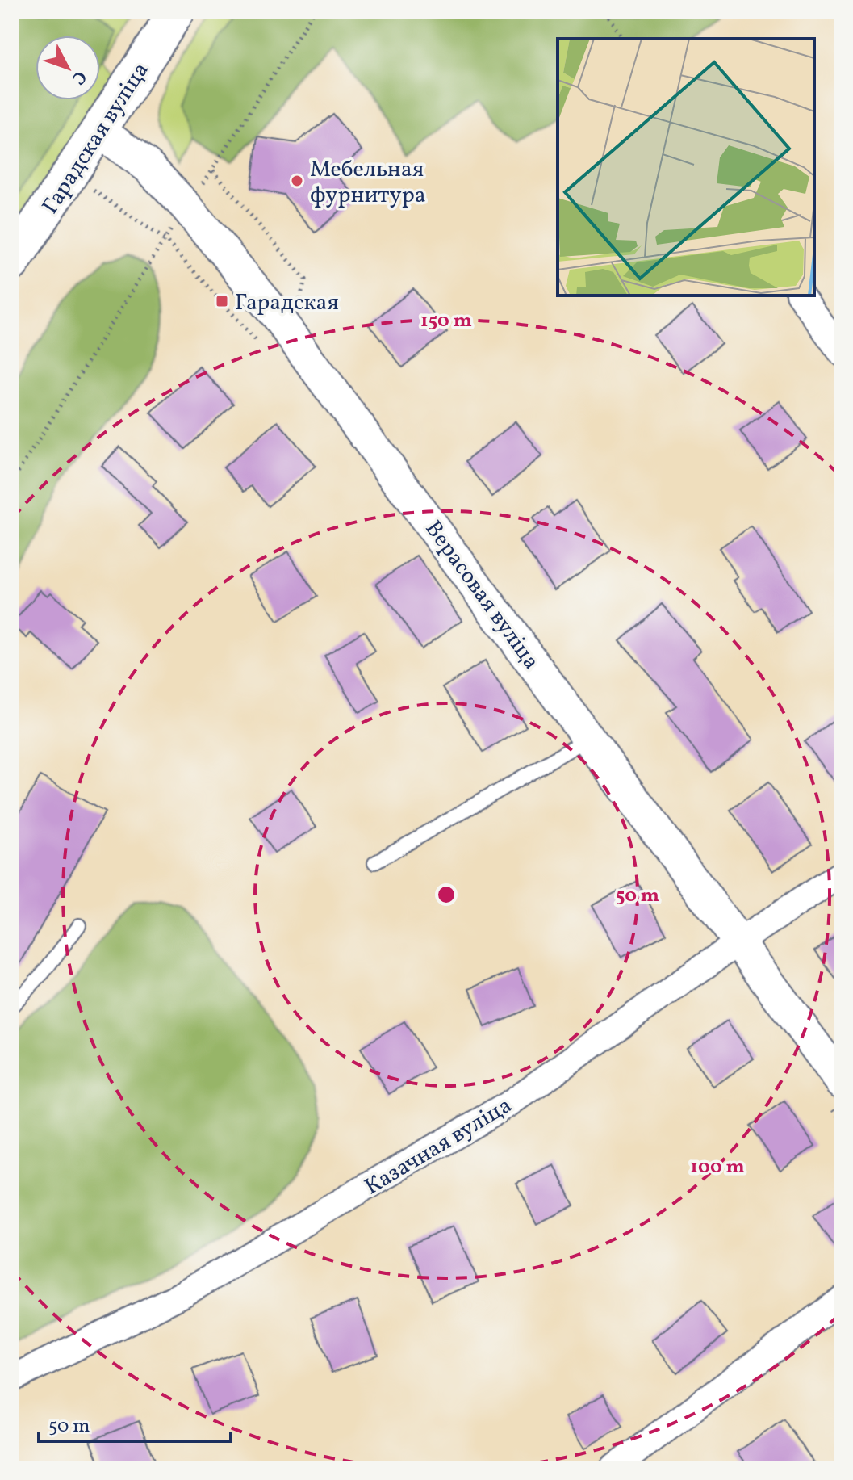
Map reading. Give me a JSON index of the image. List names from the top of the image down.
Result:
{
  "streets": {
    "main road": ["Гарадская вуліца"],
    "street": ["Верасовая вуліца", "Казачная вуліца"]
  },
  "crossings": [
    ["Гарадская вуліца", "Верасовая вуліца"],
    ["Верасовая вуліца", "Казачная вуліца"]
  ],
  "places": {
    "other": ["Мебельная фурнитура"],
    "transit": ["Гарадская"]
  },
  "scale_bar": "50 m",
  "north": "bottom right",
  "rings": ["150 m", "50 m", "100 m"]
}
